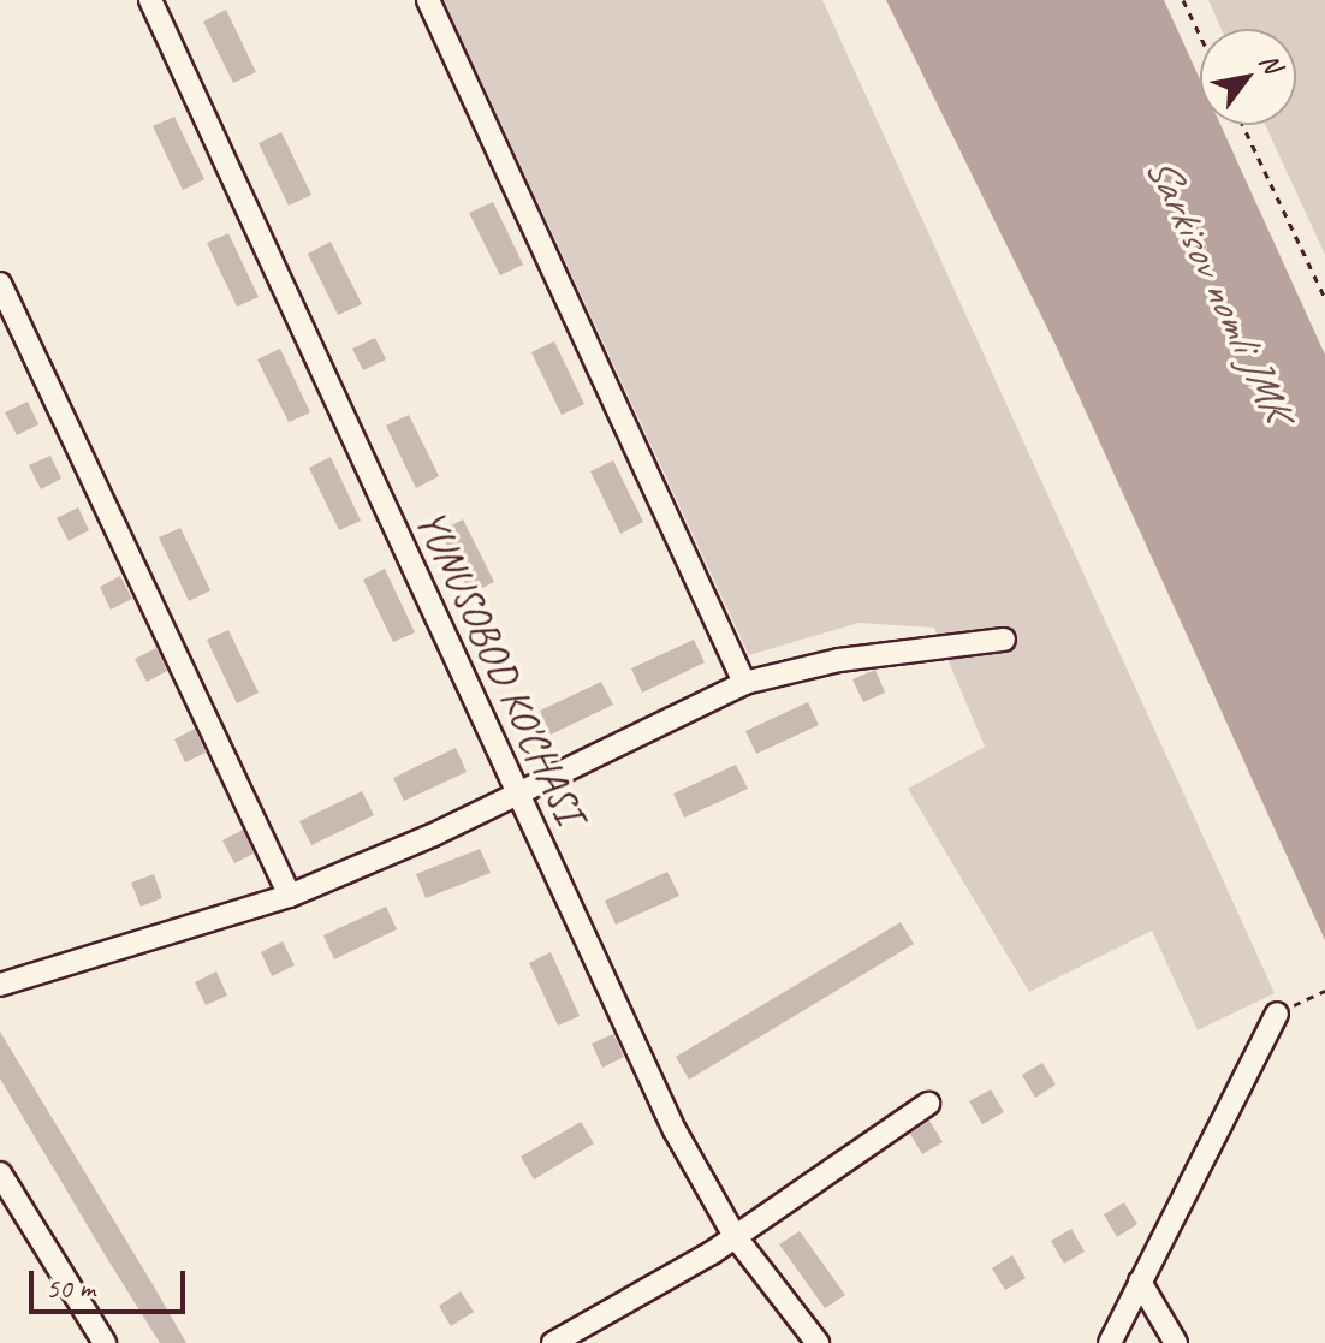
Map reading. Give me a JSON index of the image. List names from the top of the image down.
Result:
{
  "streets": {
    "street": ["YUNUSOBOD KO'CHASI"]
  },
  "water": ["Sarkisov nomli JMK"],
  "scale_bar": "50 m",
  "north": "top right"
}
